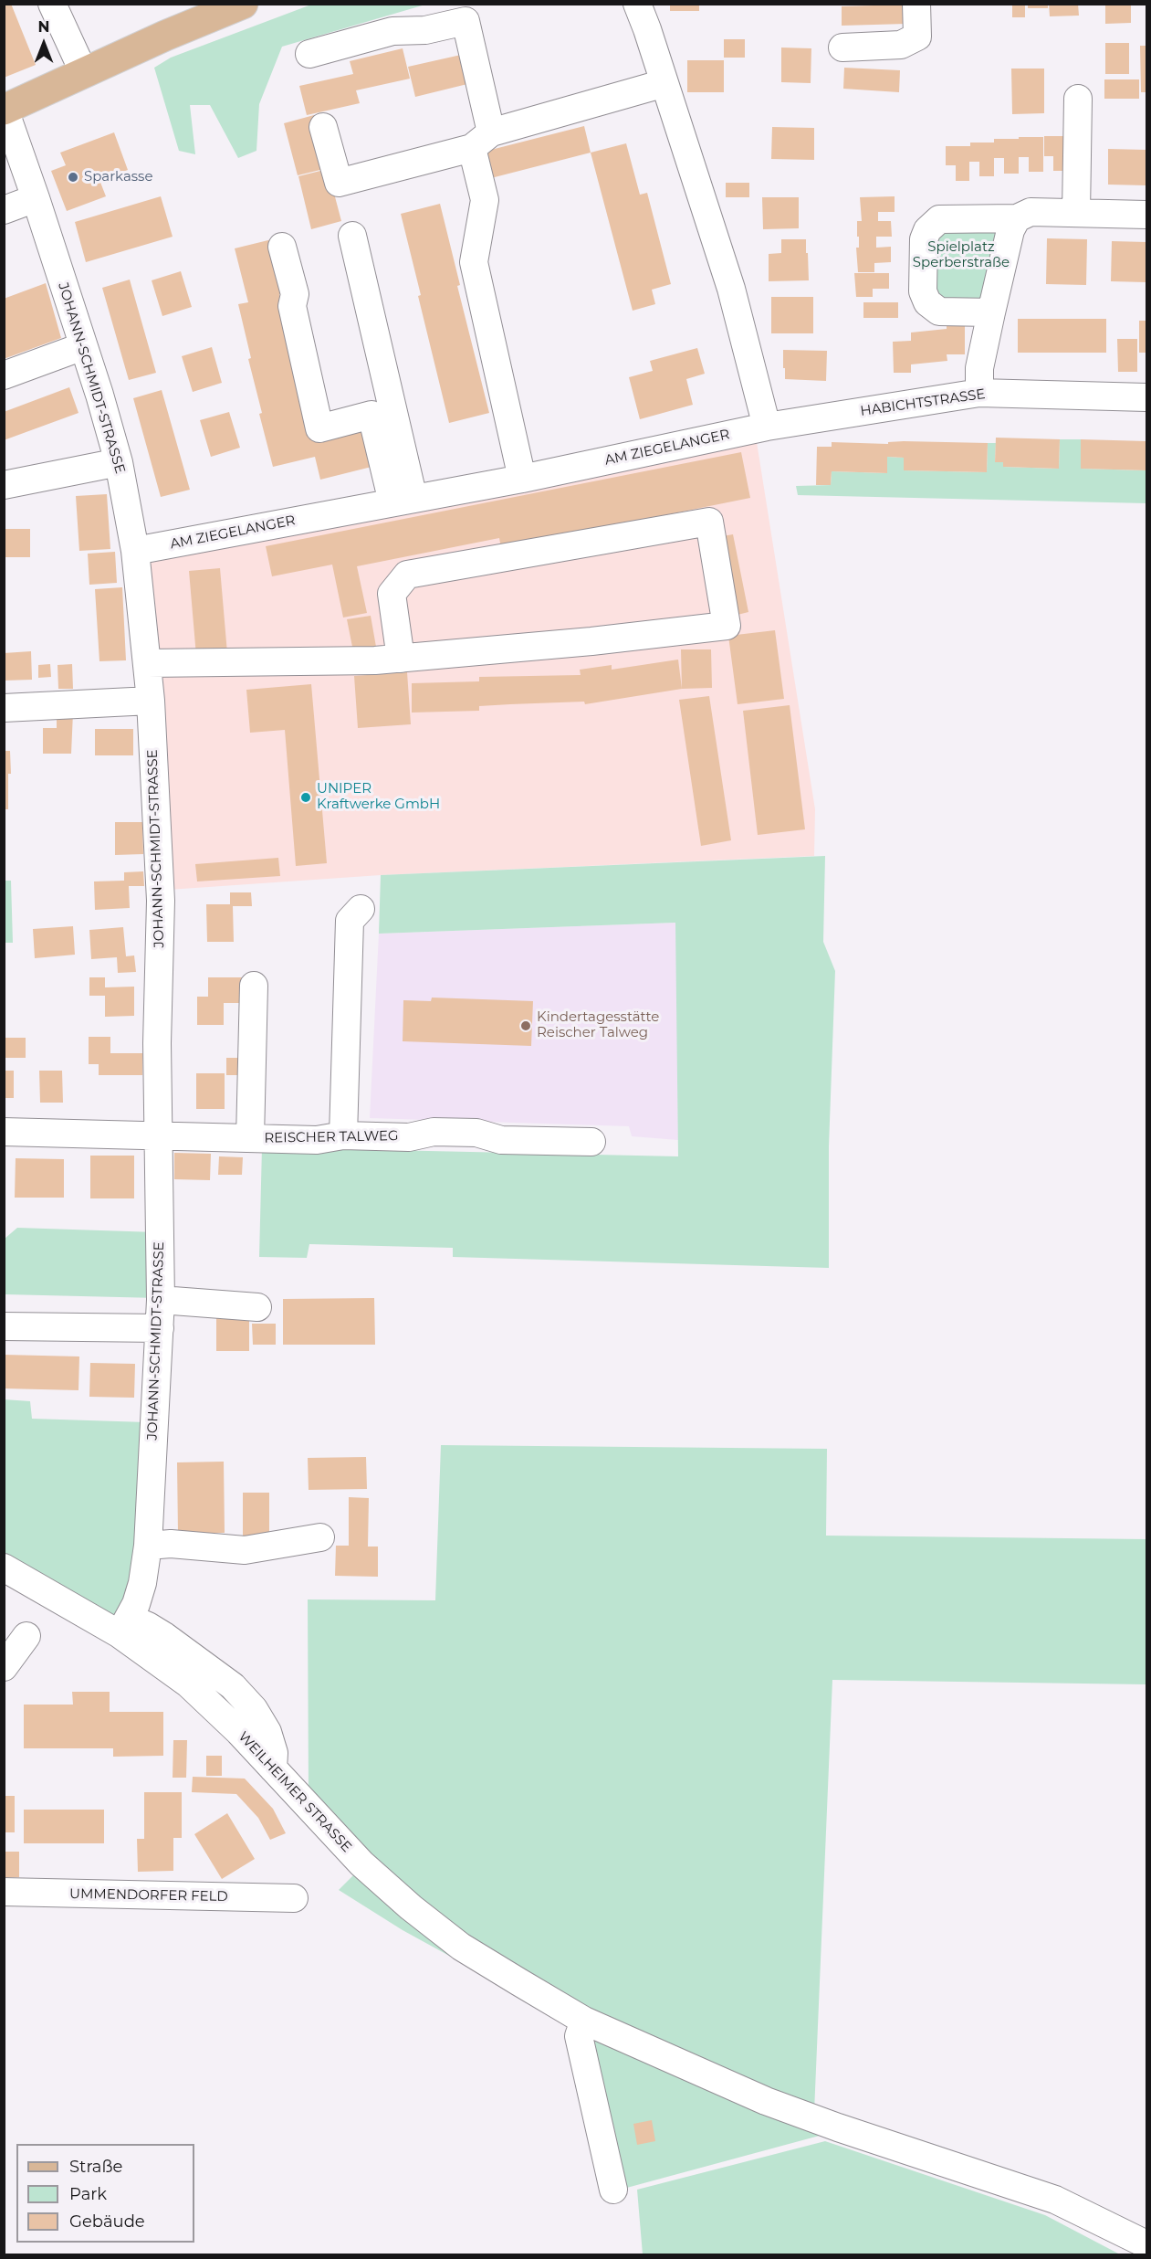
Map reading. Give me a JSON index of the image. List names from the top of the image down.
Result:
{
  "streets": {
    "street": [
      "JOHANN-SCHMIDT-STRASSE",
      "HABICHTSTRASSE",
      "AM ZIEGELANGER",
      "REISCHER TALWEG",
      "WEILHEIMER STRASSE",
      "UMMENDORFER FELD"
    ]
  },
  "crossings": [
    ["JOHANN-SCHMIDT-STRASSE", "AM ZIEGELANGER"],
    ["JOHANN-SCHMIDT-STRASSE", "REISCHER TALWEG"],
    ["JOHANN-SCHMIDT-STRASSE", "WEILHEIMER STRASSE"],
    ["HABICHTSTRASSE", "AM ZIEGELANGER"]
  ],
  "parks": ["Spielplatz Sperberstraße"],
  "places": ["Sparkasse", "UNIPER Kraftwerke GmbH", "Kindertagesstätte Reischer Talweg"],
  "legend": ["Straße", "Park", "Gebäude"],
  "north": "top"
}
